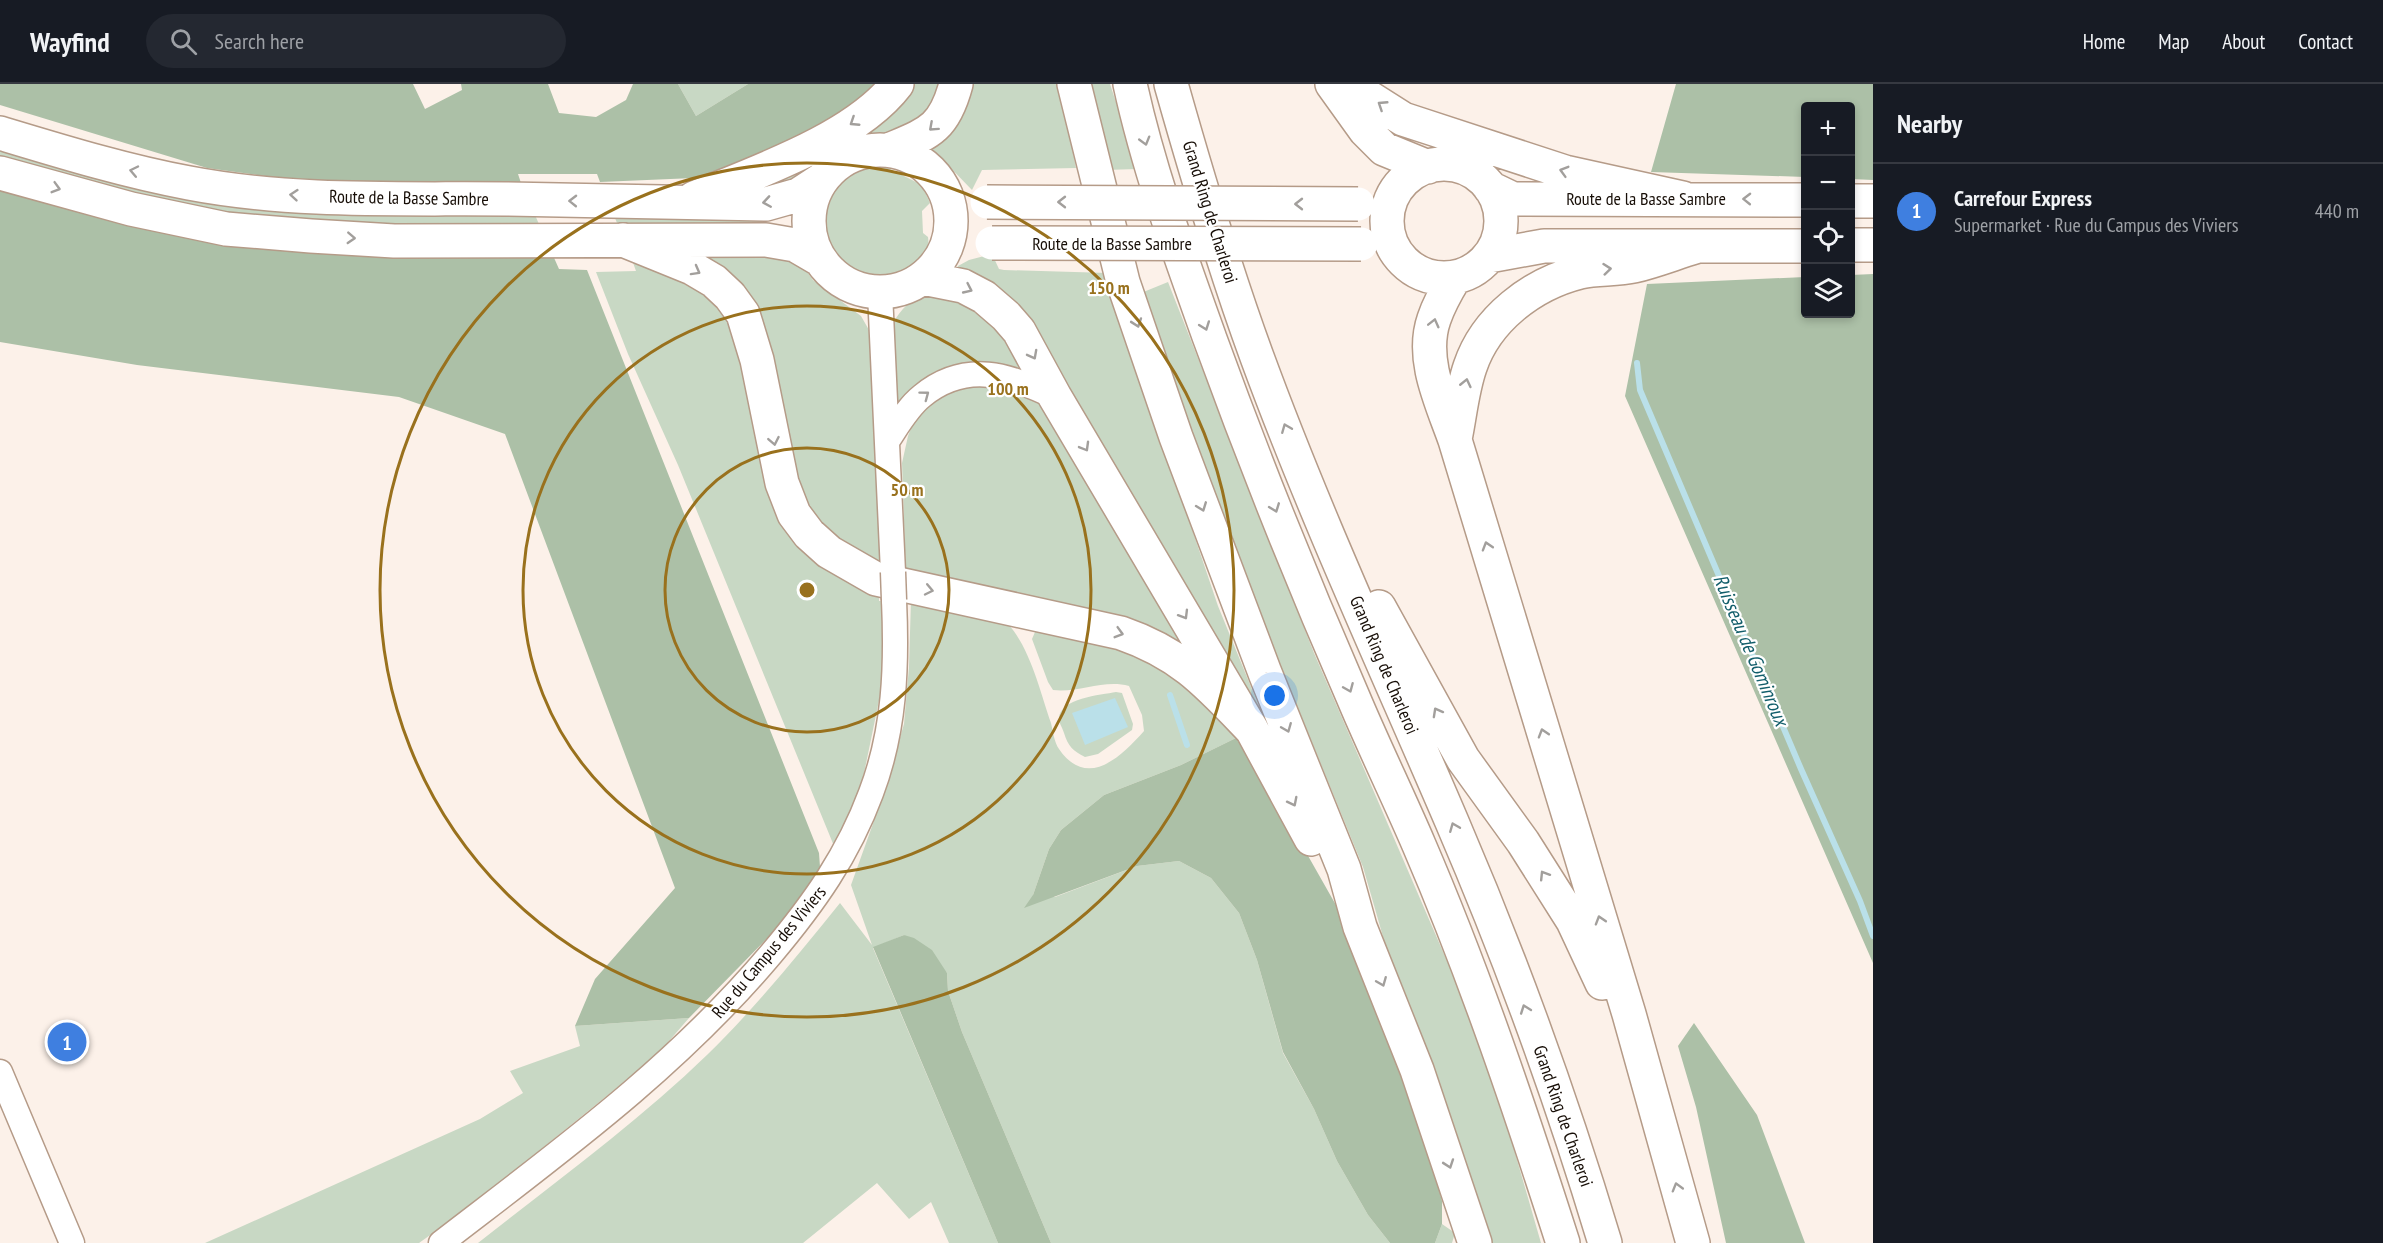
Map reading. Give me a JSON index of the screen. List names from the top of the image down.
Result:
{
  "streets": {
    "highway": ["Route de la Basse Sambre", "Grand Ring de Charleroi"],
    "street": ["Rue du Campus des Viviers"]
  },
  "crossings": [
    ["Route de la Basse Sambre", "Rue du Campus des Viviers"]
  ],
  "water": ["Ruisseau de Gominroux"],
  "page": {
    "header": "Wayfind",
    "search": "Search here",
    "nav": [
      "Home",
      "Map",
      "About",
      "Contact"
    ],
    "heading": "Nearby",
    "map_buttons": ["+", "−"],
    "list": [
      {
        "mark": "1",
        "name": "Carrefour Express",
        "note": "Supermarket · Rue du Campus des Viviers",
        "value": "440 m"
      }
    ],
    "pins": "1"
  },
  "rings": ["150 m", "100 m", "50 m"]
}
